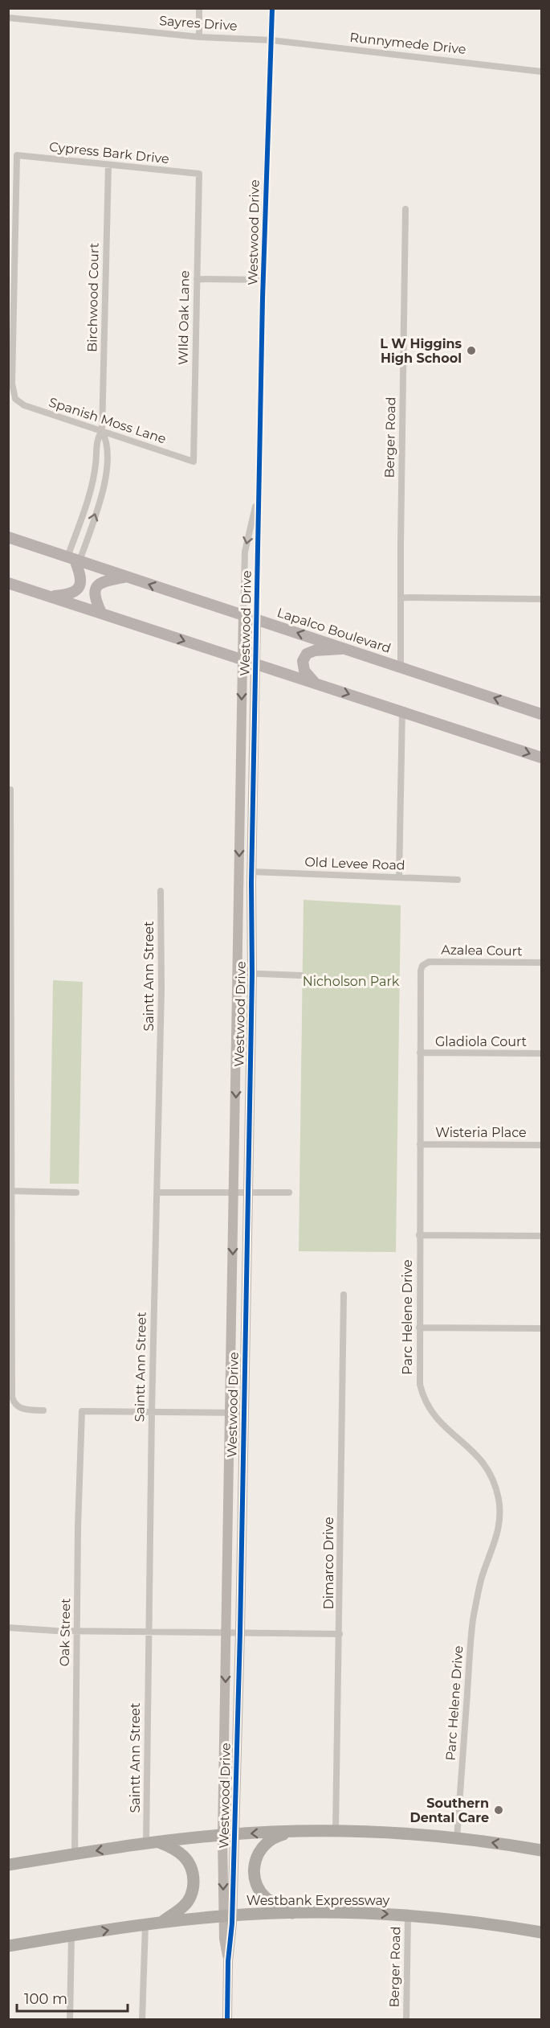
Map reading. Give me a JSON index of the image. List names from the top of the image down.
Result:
{
  "streets": {
    "highway": ["Westbank Expressway"],
    "main road": ["Lapalco Boulevard"],
    "street": [
      "Sayres Drive",
      "Runnymede Drive",
      "Cypress Bark Drive",
      "Westwood Drive",
      "Birchwood Court",
      "WIld Oak Lane",
      "Spanish Moss Lane",
      "Berger Road",
      "Old Levee Road",
      "Azalea Court",
      "Saintt Ann Street",
      "Gladiola Court",
      "Wisteria Place",
      "Parc Helene Drive",
      "Dimarco Drive",
      "Oak Street"
    ]
  },
  "crossings": [
    ["Sayres Drive", "Runnymede Drive"],
    ["Sayres Drive", "Westwood Drive"],
    ["Runnymede Drive", "Westwood Drive"],
    ["Cypress Bark Drive", "Birchwood Court"],
    ["Cypress Bark Drive", "WIld Oak Lane"],
    ["Cypress Bark Drive", "Spanish Moss Lane"],
    ["Westwood Drive", "Lapalco Boulevard"],
    ["Westwood Drive", "Old Levee Road"],
    ["Westwood Drive", "Westbank Expressway"],
    ["Birchwood Court", "Spanish Moss Lane"],
    ["WIld Oak Lane", "Spanish Moss Lane"],
    ["Berger Road", "Lapalco Boulevard"],
    ["Berger Road", "Westbank Expressway"],
    ["Azalea Court", "Parc Helene Drive"],
    ["Saintt Ann Street", "Oak Street"],
    ["Gladiola Court", "Parc Helene Drive"],
    ["Wisteria Place", "Parc Helene Drive"]
  ],
  "parks": ["Nicholson Park"],
  "places": ["L W Higgins High School", "Southern Dental Care"],
  "scale_bar": "100 m"
}
